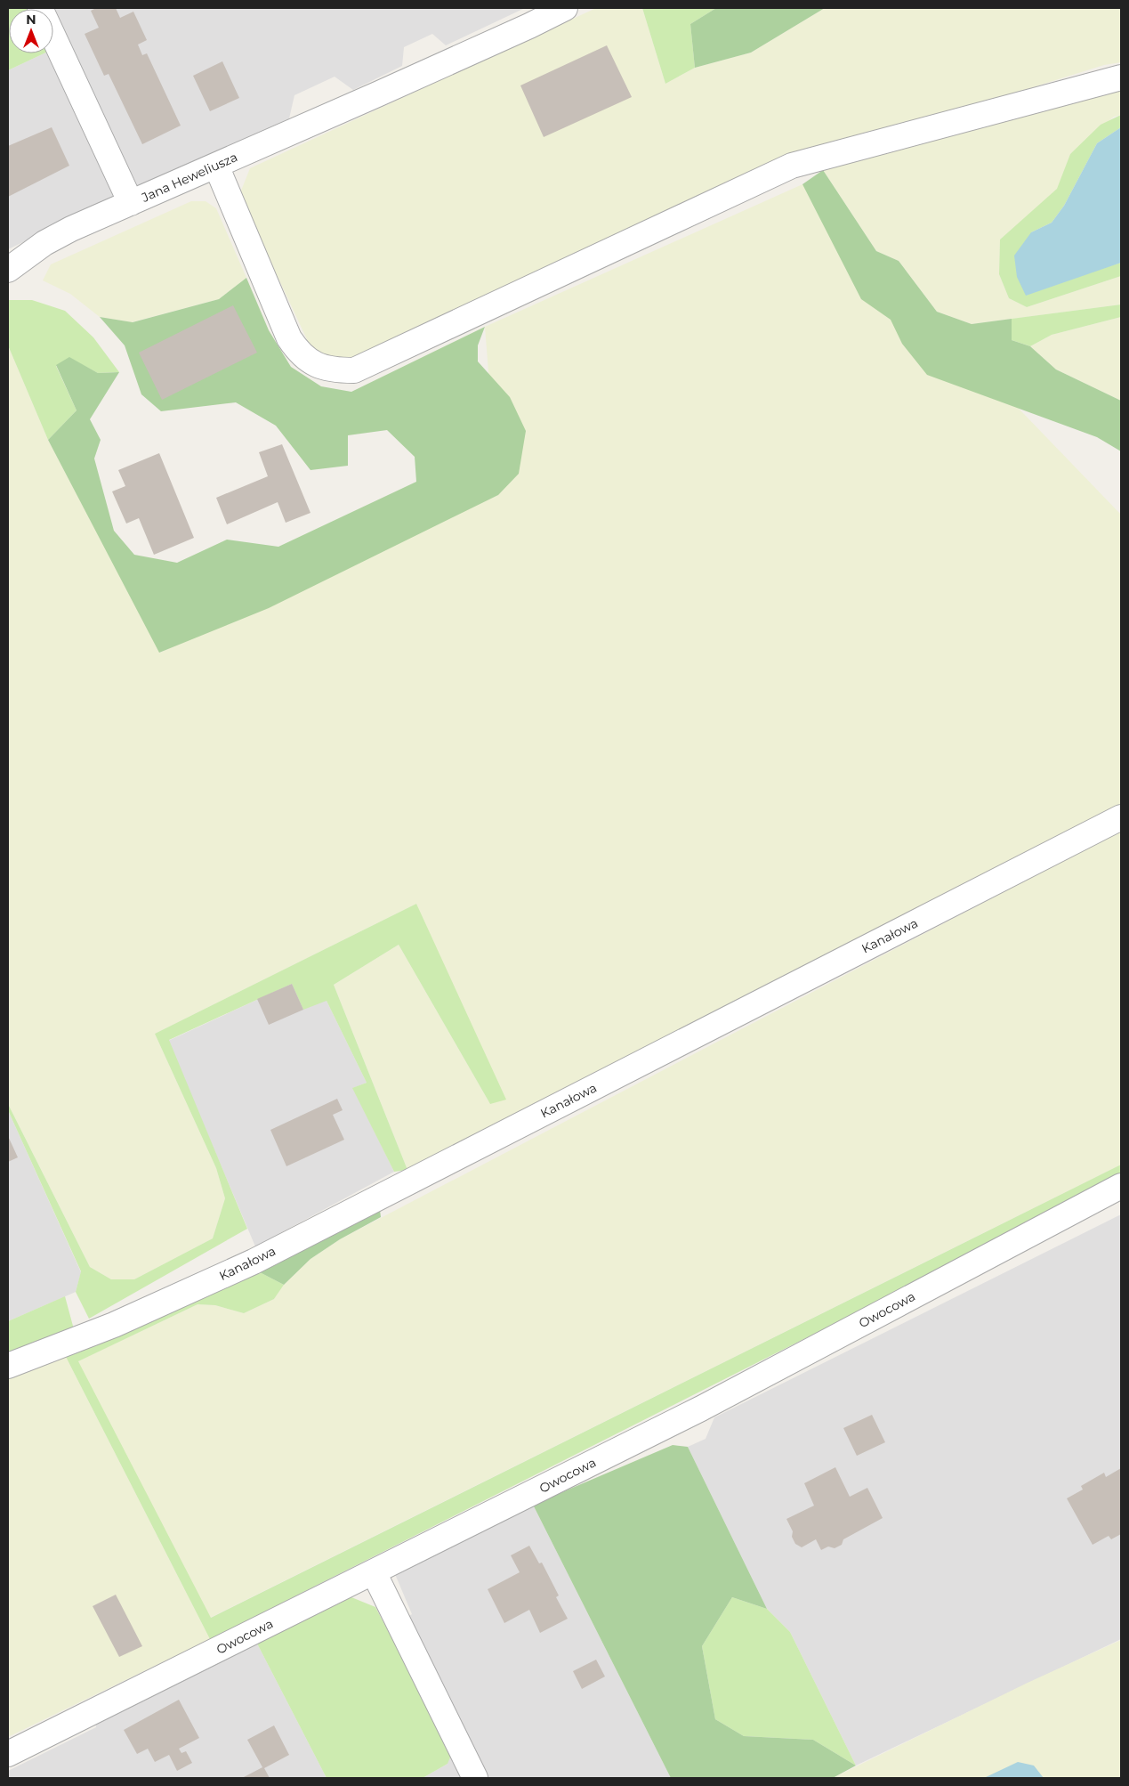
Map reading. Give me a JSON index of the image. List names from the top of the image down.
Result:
{
  "streets": {
    "street": ["Jana Heweliusza", "Kanałowa", "Owocowa"]
  },
  "north": "top"
}
